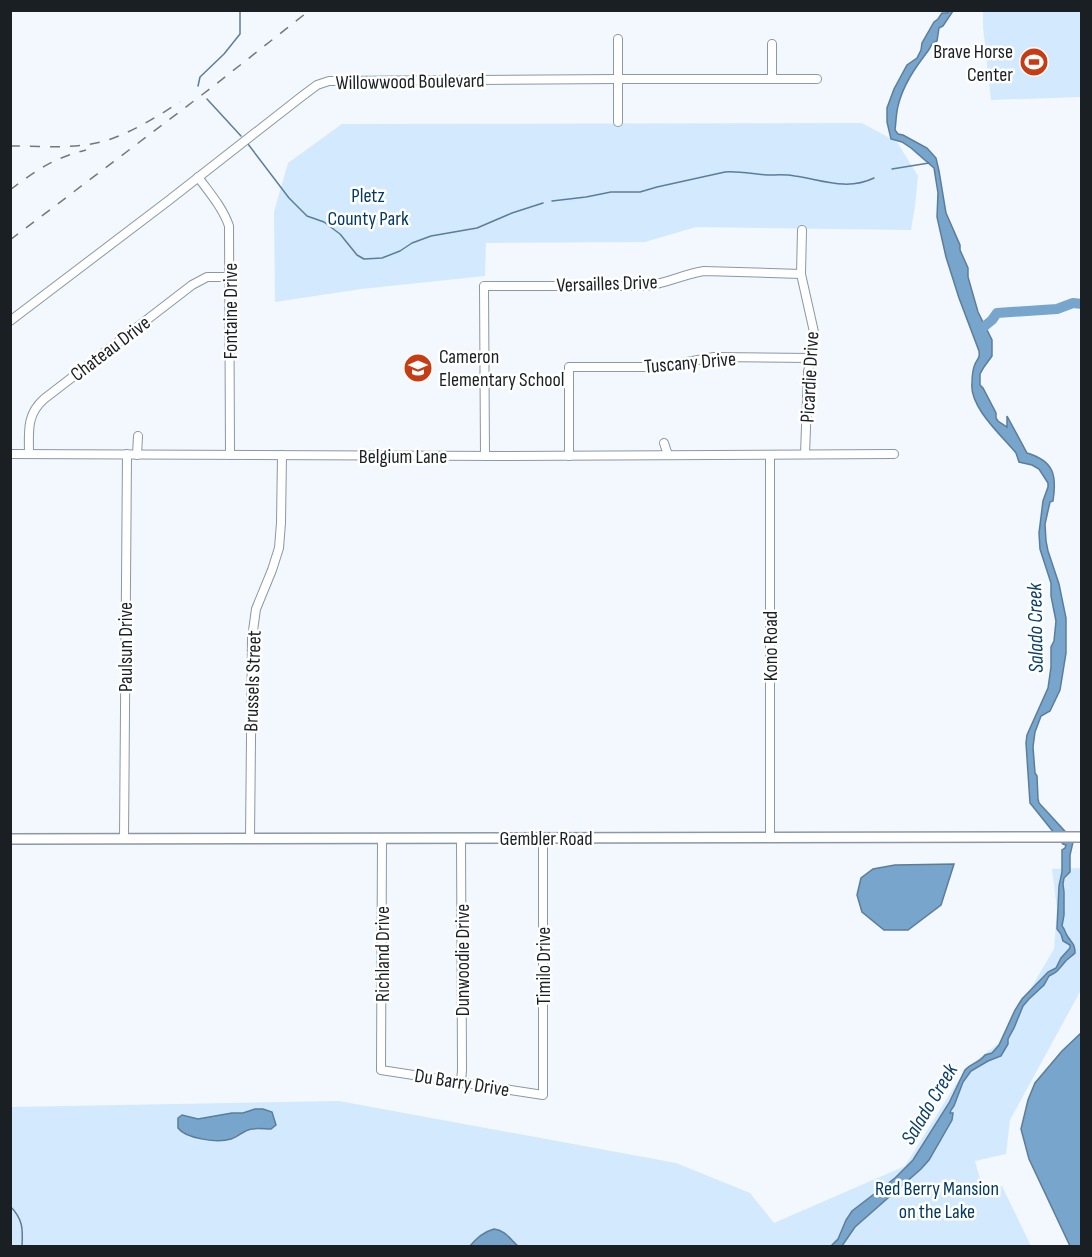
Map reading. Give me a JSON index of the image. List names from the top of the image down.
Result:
{
  "streets": {
    "main road": ["Gembler Road"],
    "street": [
      "Willowwood Boulevard",
      "Versailles Drive",
      "Fontaine Drive",
      "Chateau Drive",
      "Tuscany Drive",
      "Picardie Drive",
      "Belgium Lane",
      "Kono Road",
      "Paulsun Drive",
      "Brussels Street",
      "Richland Drive",
      "Dunwoodie Drive",
      "Timilo Drive",
      "Du Barry Drive"
    ]
  },
  "crossings": [
    ["Willowwood Boulevard", "Fontaine Drive"],
    ["Versailles Drive", "Picardie Drive"],
    ["Versailles Drive", "Belgium Lane"],
    ["Fontaine Drive", "Chateau Drive"],
    ["Fontaine Drive", "Belgium Lane"],
    ["Chateau Drive", "Belgium Lane"],
    ["Tuscany Drive", "Picardie Drive"],
    ["Tuscany Drive", "Belgium Lane"],
    ["Picardie Drive", "Belgium Lane"],
    ["Belgium Lane", "Kono Road"],
    ["Belgium Lane", "Paulsun Drive"],
    ["Belgium Lane", "Brussels Street"],
    ["Kono Road", "Gembler Road"],
    ["Paulsun Drive", "Gembler Road"],
    ["Brussels Street", "Gembler Road"],
    ["Gembler Road", "Richland Drive"],
    ["Gembler Road", "Dunwoodie Drive"],
    ["Gembler Road", "Timilo Drive"],
    ["Richland Drive", "Du Barry Drive"],
    ["Dunwoodie Drive", "Du Barry Drive"],
    ["Timilo Drive", "Du Barry Drive"]
  ],
  "water": ["Salado Creek"],
  "parks": ["Pletz County Park", "Red Berry Mansion on the Lake"],
  "places": {
    "sports": ["Brave Horse Center"],
    "school or university": ["Cameron Elementary School"]
  }
}
